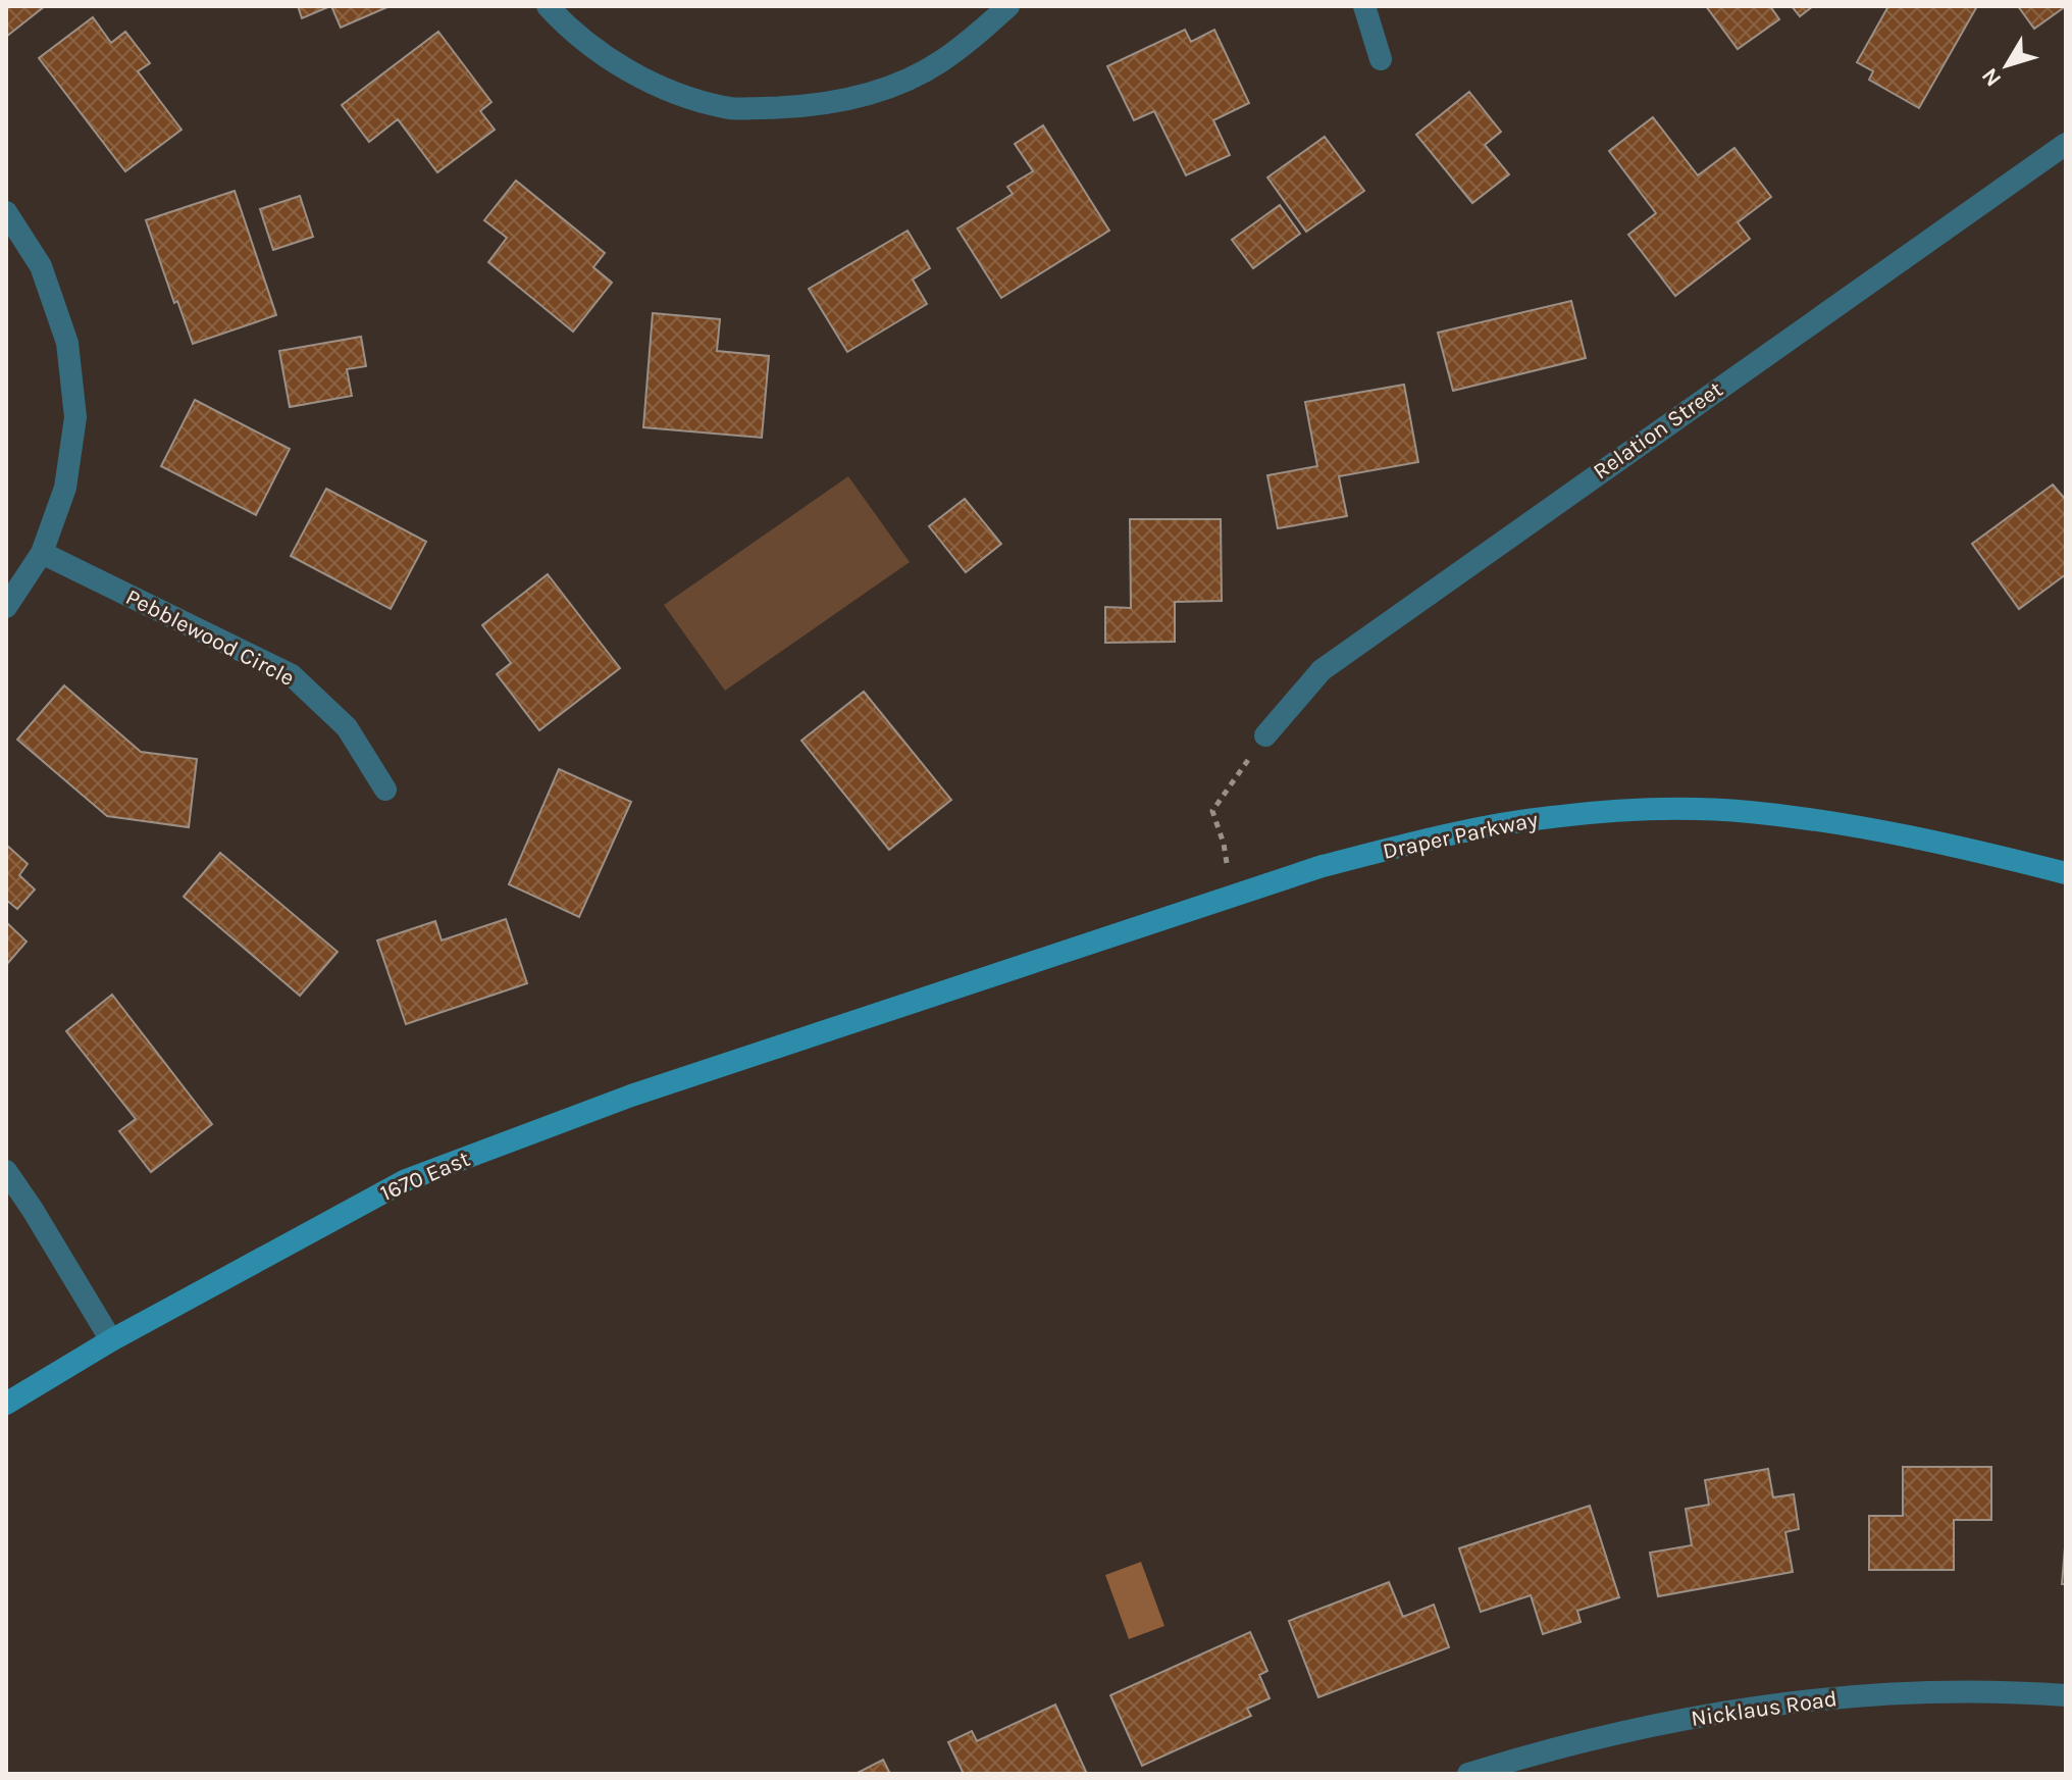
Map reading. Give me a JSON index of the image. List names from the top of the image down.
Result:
{
  "streets": {
    "main road": ["Draper Parkway", "1670 East"],
    "street": ["Relation Street", "Pebblewood Circle", "Nicklaus Road"]
  },
  "crossings": [
    ["Draper Parkway", "1670 East"]
  ],
  "north": "bottom left"
}
